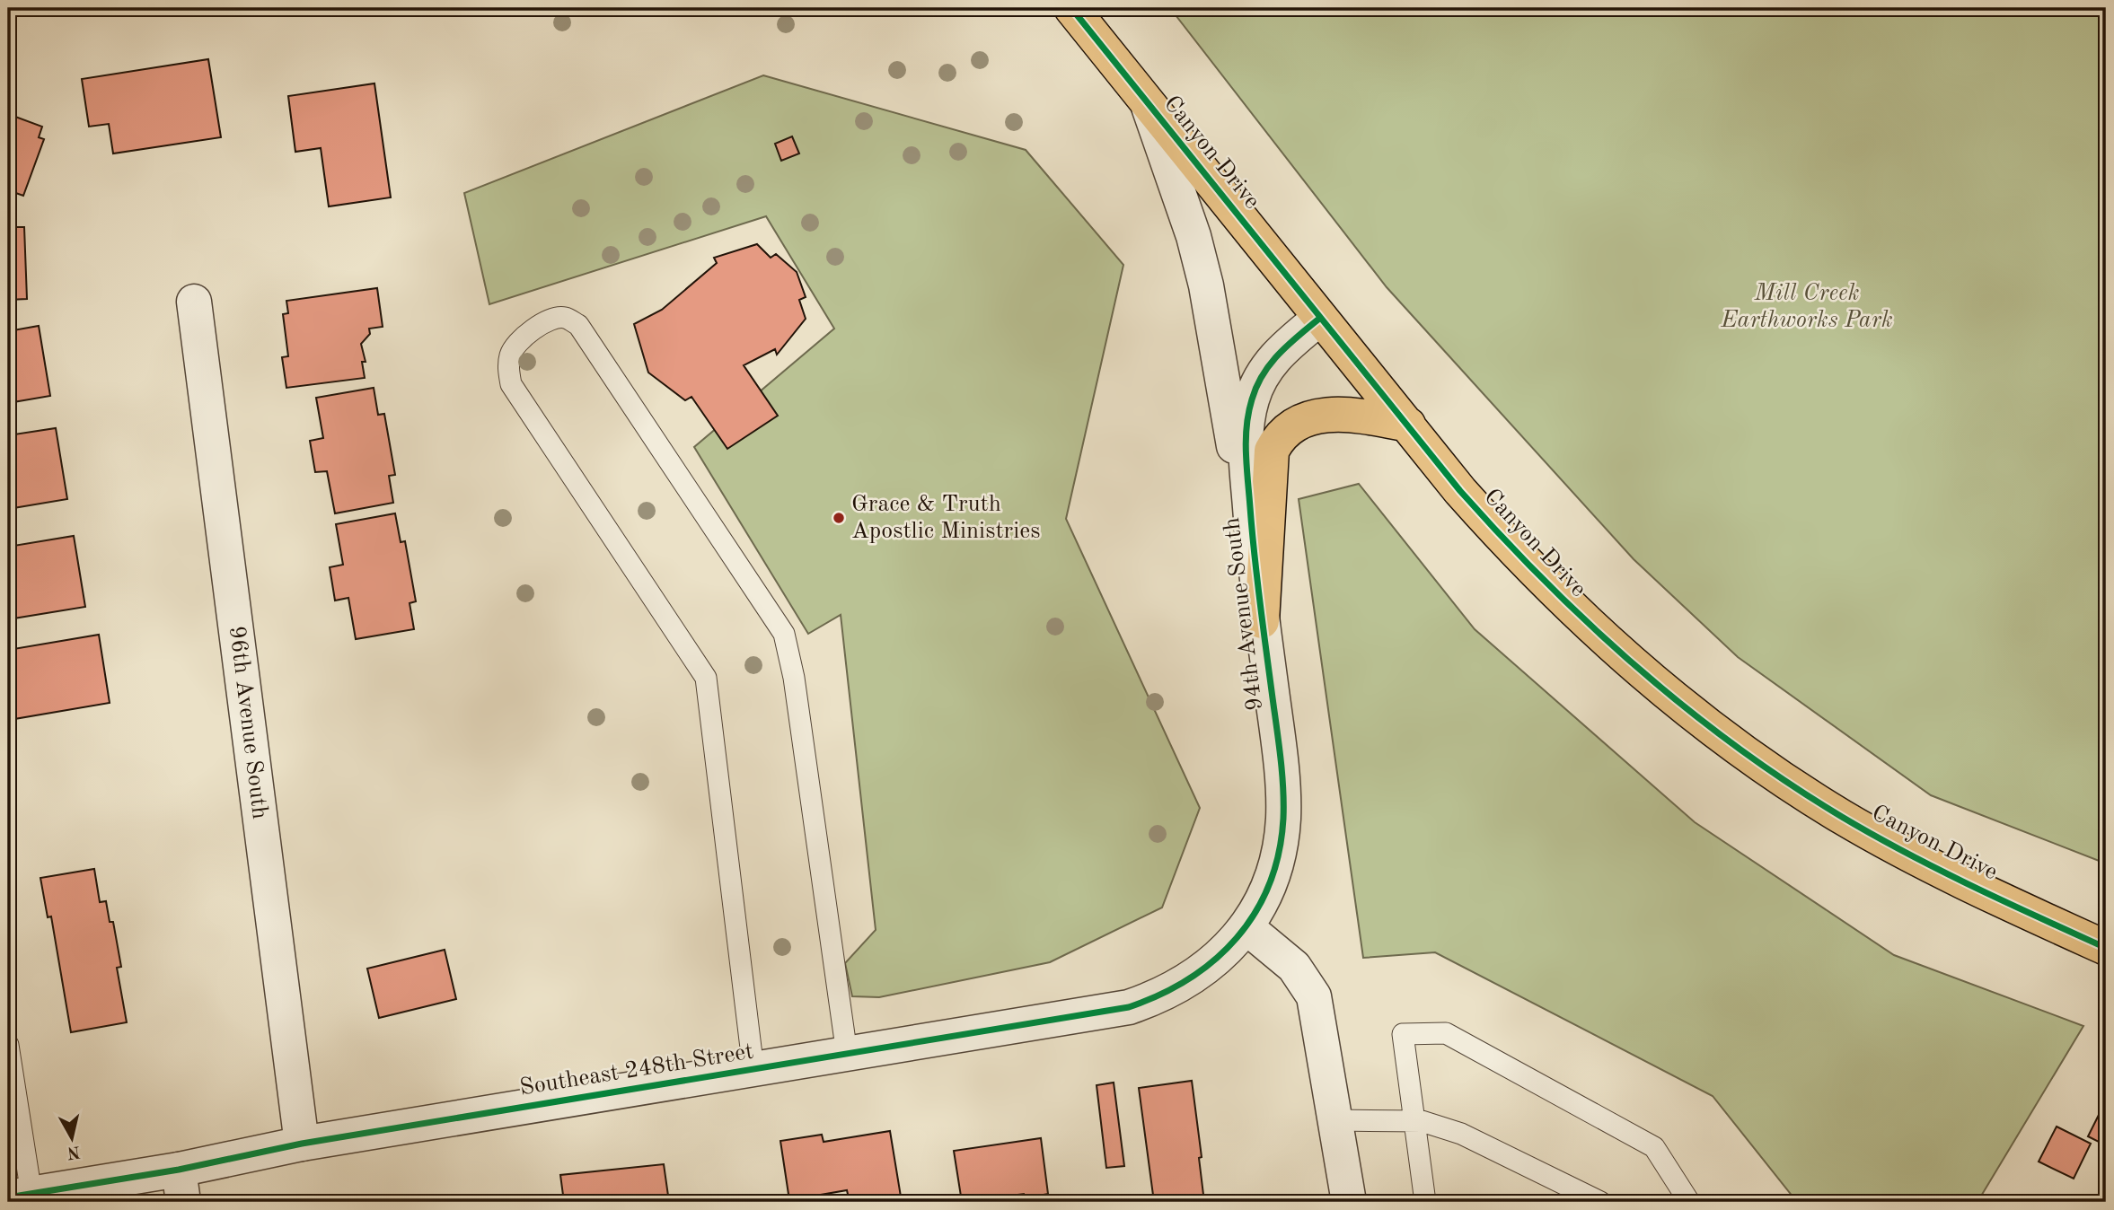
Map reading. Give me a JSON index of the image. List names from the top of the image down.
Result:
{
  "streets": {
    "main road": ["Canyon Drive"],
    "street": ["94th Avenue South", "96th Avenue South", "Southeast 248th Street"]
  },
  "crossings": [
    ["Canyon Drive", "94th Avenue South"],
    ["94th Avenue South", "Southeast 248th Street"],
    ["96th Avenue South", "Southeast 248th Street"]
  ],
  "parks": ["Mill Creek Earthworks Park"],
  "places": ["Grace & Truth Apostlic Ministries"],
  "north": "bottom"
}
